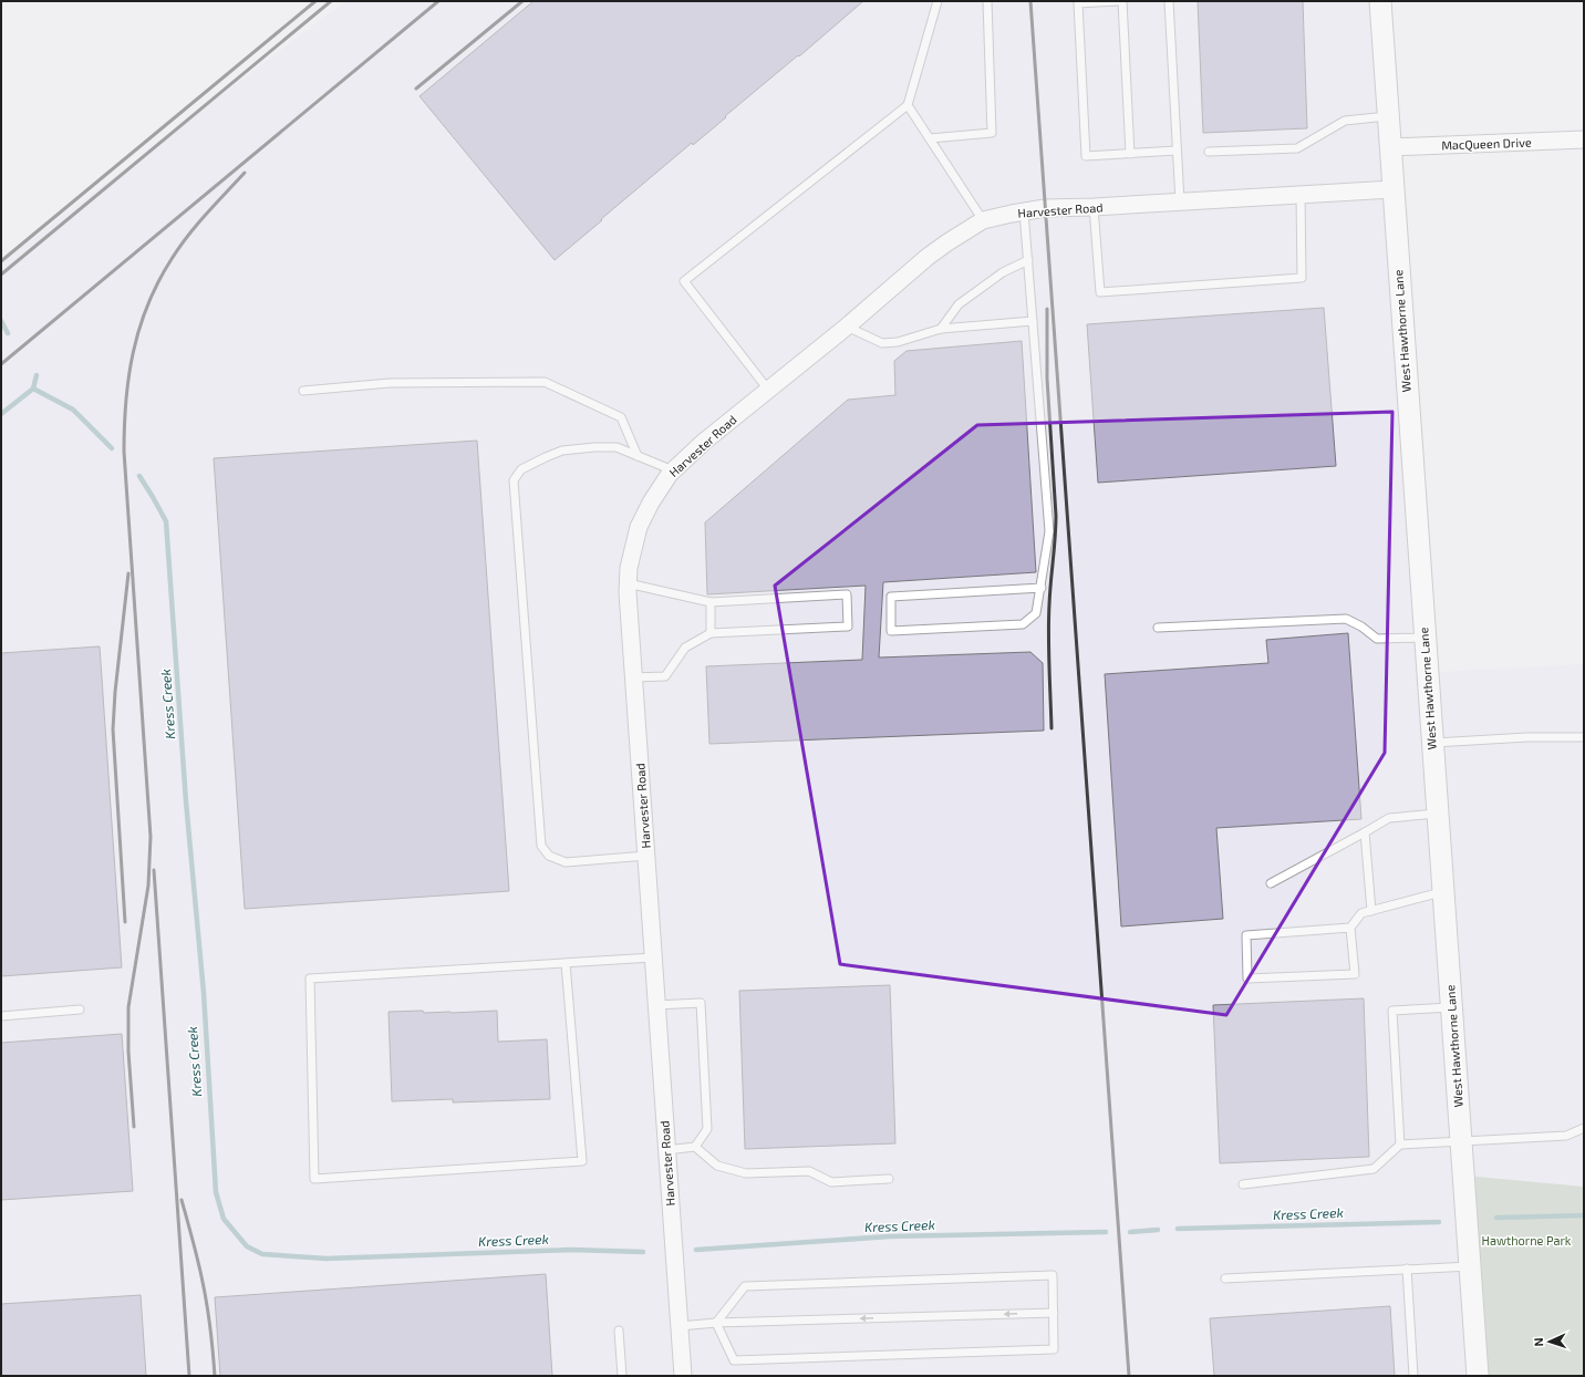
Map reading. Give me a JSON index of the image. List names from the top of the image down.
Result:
{
  "streets": {
    "street": ["MacQueen Drive", "Harvester Road", "West Hawthorne Lane"]
  },
  "crossings": [
    ["MacQueen Drive", "West Hawthorne Lane"],
    ["Harvester Road", "West Hawthorne Lane"]
  ],
  "water": ["Kress Creek"],
  "parks": ["Hawthorne Park"],
  "north": "left"
}
